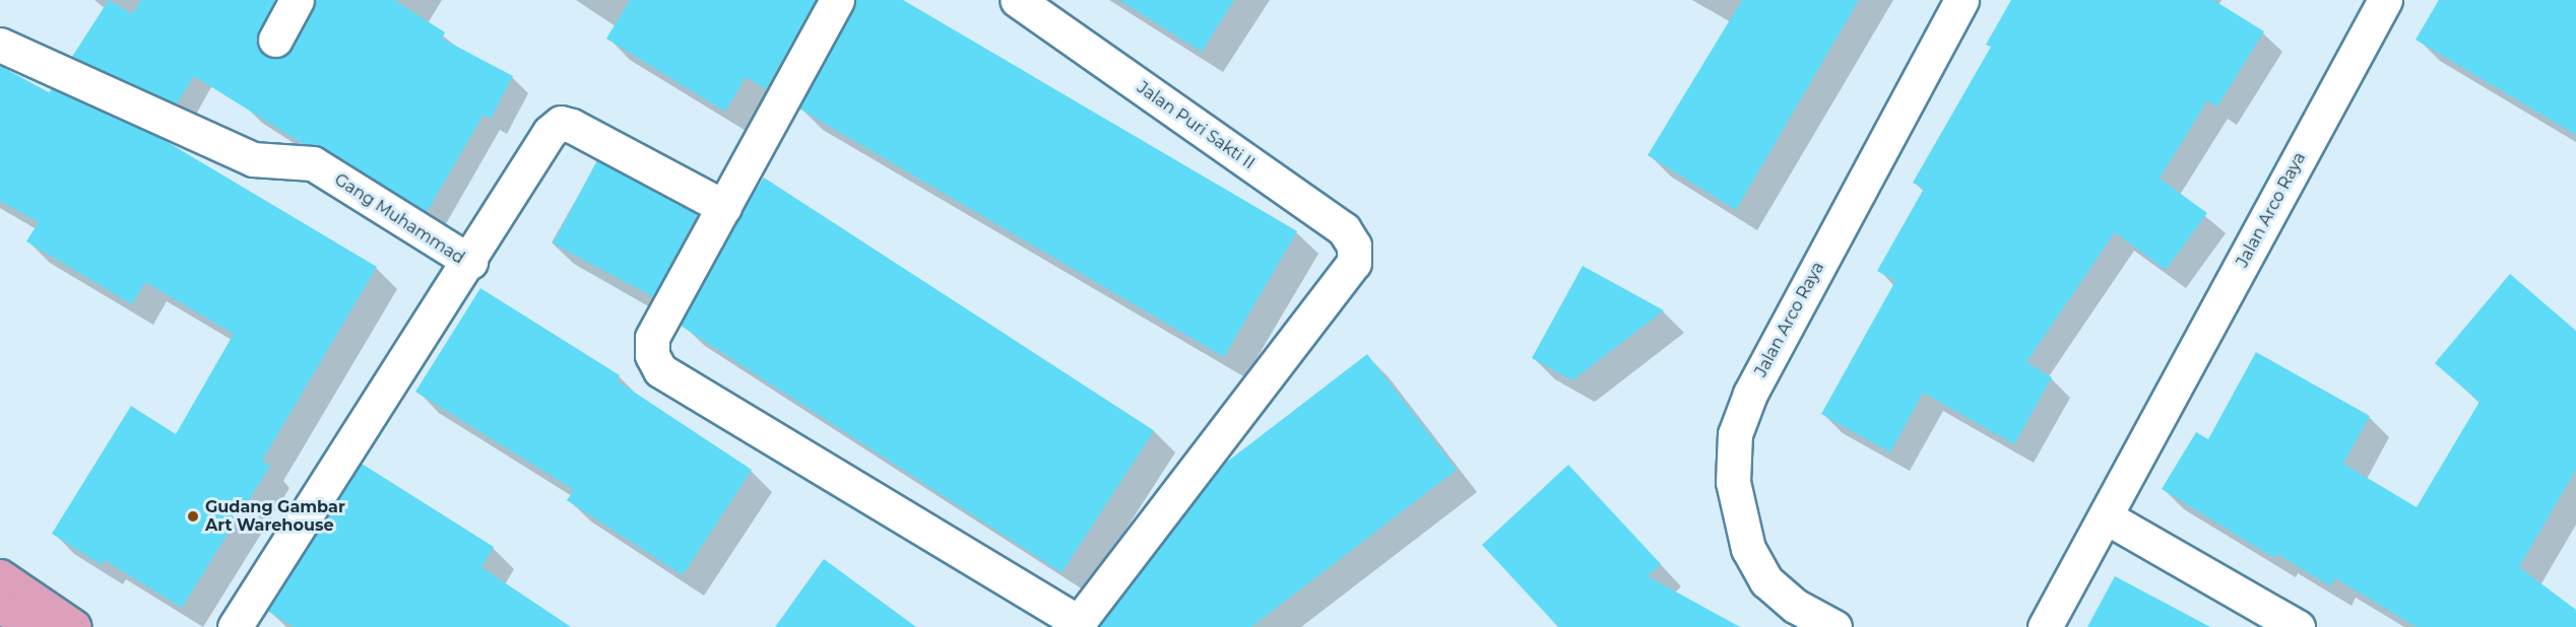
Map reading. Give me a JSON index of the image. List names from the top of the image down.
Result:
{
  "streets": {
    "street": ["Jalan Puri Sakti II", "Jalan Arco Raya", "Gang Muhammad"]
  },
  "places": ["Gudang Gambar Art Warehouse"]
}
